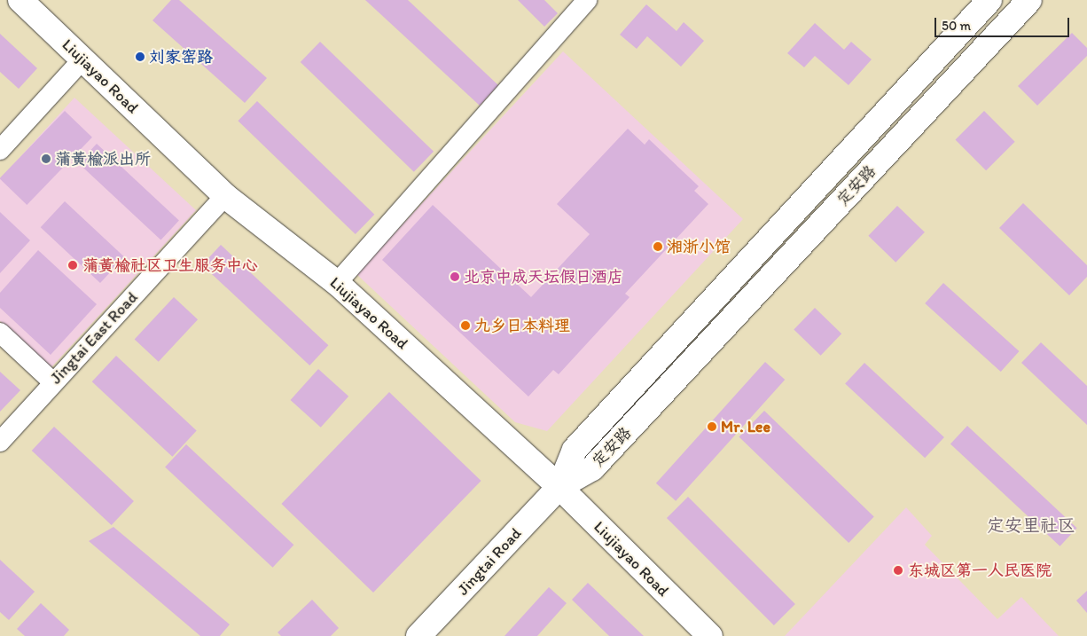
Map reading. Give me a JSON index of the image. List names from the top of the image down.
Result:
{
  "streets": {
    "street": [
      "Liujiayao Road",
      "定安路",
      "Jingtai East Road",
      "Jingtai Road"
    ]
  },
  "crossings": [
    ["Liujiayao Road", "定安路"],
    ["Liujiayao Road", "Jingtai East Road"],
    ["Liujiayao Road", "Jingtai Road"],
    ["定安路", "Jingtai Road"]
  ],
  "districts": ["定安里社区"],
  "places": [
    "刘家窑路",
    "蒲黄榆派出所",
    "湘浙小馆",
    "蒲黄榆社区卫生服务中心",
    "北京中成天坛假日酒店",
    "九乡日本料理",
    "Mr. Lee",
    "东城区第一人民医院"
  ],
  "scale_bar": "50 m"
}
